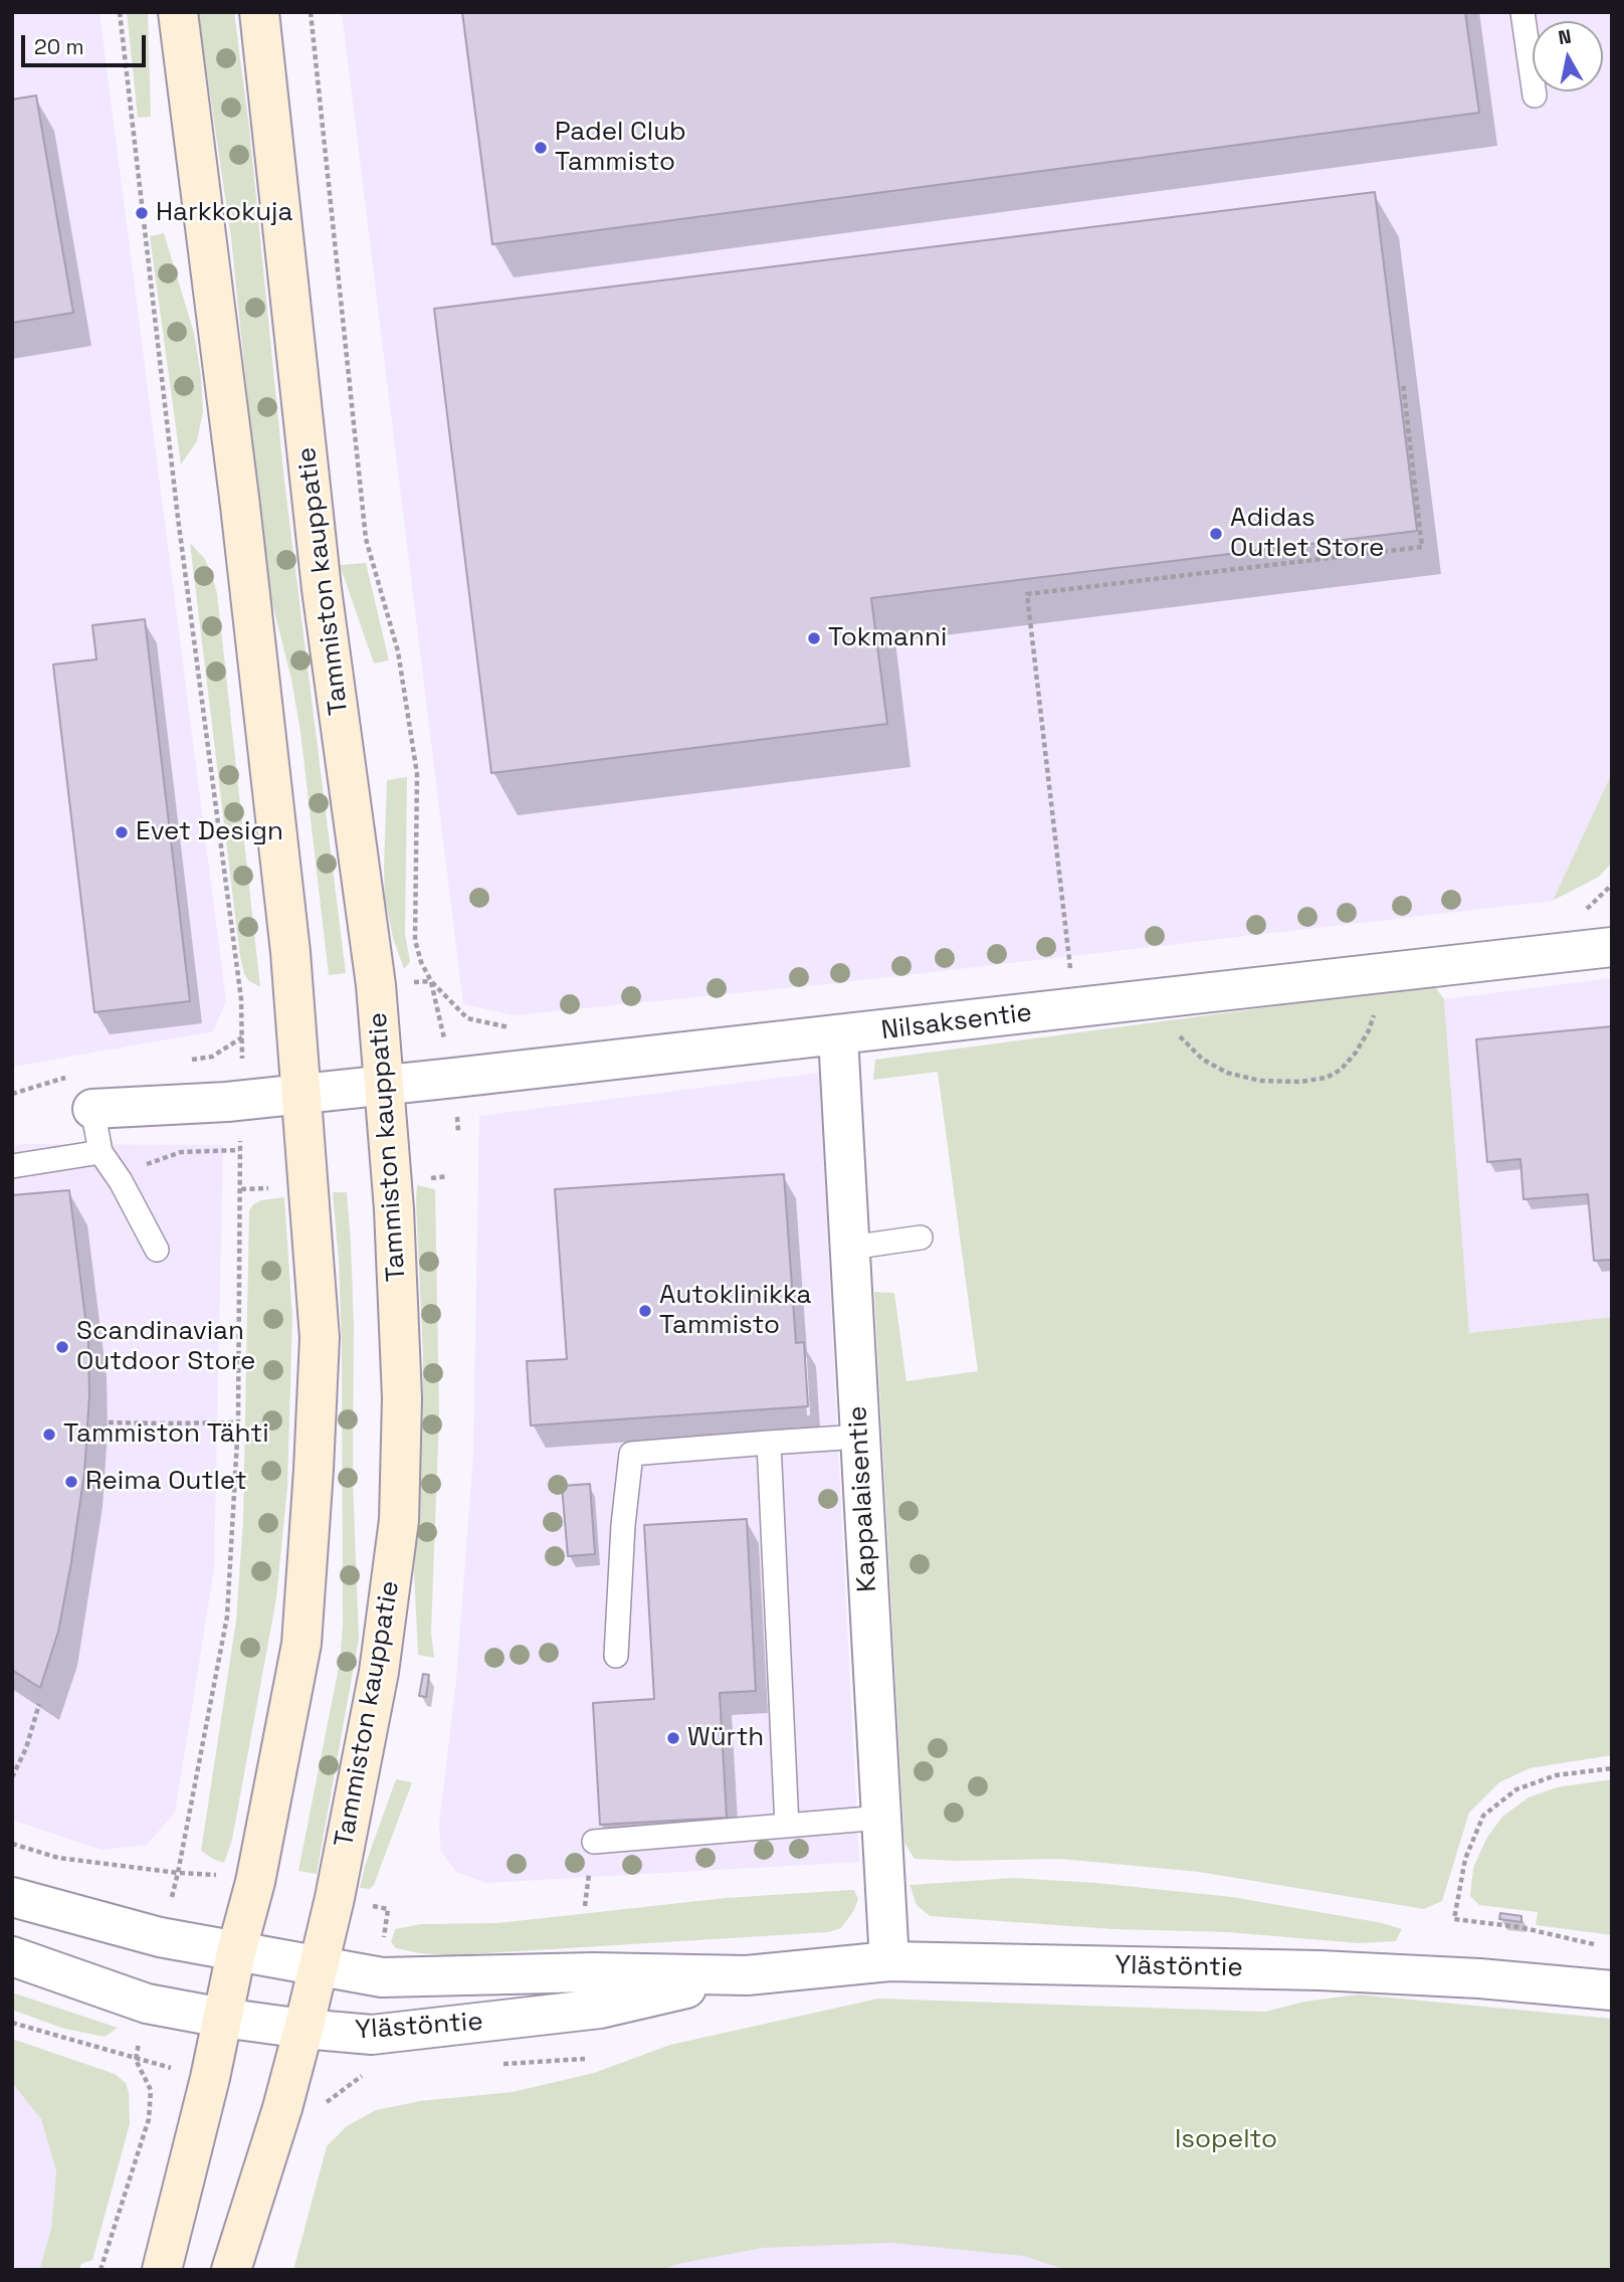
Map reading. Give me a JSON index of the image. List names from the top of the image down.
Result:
{
  "streets": {
    "main road": ["Tammiston kauppatie"],
    "street": ["Nilsaksentie", "Kappalaisentie", "Ylästöntie"]
  },
  "crossings": [
    ["Tammiston kauppatie", "Nilsaksentie"],
    ["Tammiston kauppatie", "Ylästöntie"],
    ["Nilsaksentie", "Kappalaisentie"],
    ["Kappalaisentie", "Ylästöntie"]
  ],
  "parks": ["Isopelto"],
  "places": [
    "Padel Club Tammisto",
    "Harkkokuja",
    "Adidas Outlet Store",
    "Tokmanni",
    "Evet Design",
    "Autoklinikka Tammisto",
    "Scandinavian Outdoor Store",
    "Tammiston Tähti",
    "Reima Outlet",
    "Würth"
  ],
  "scale_bar": "20 m",
  "north": "top"
}
